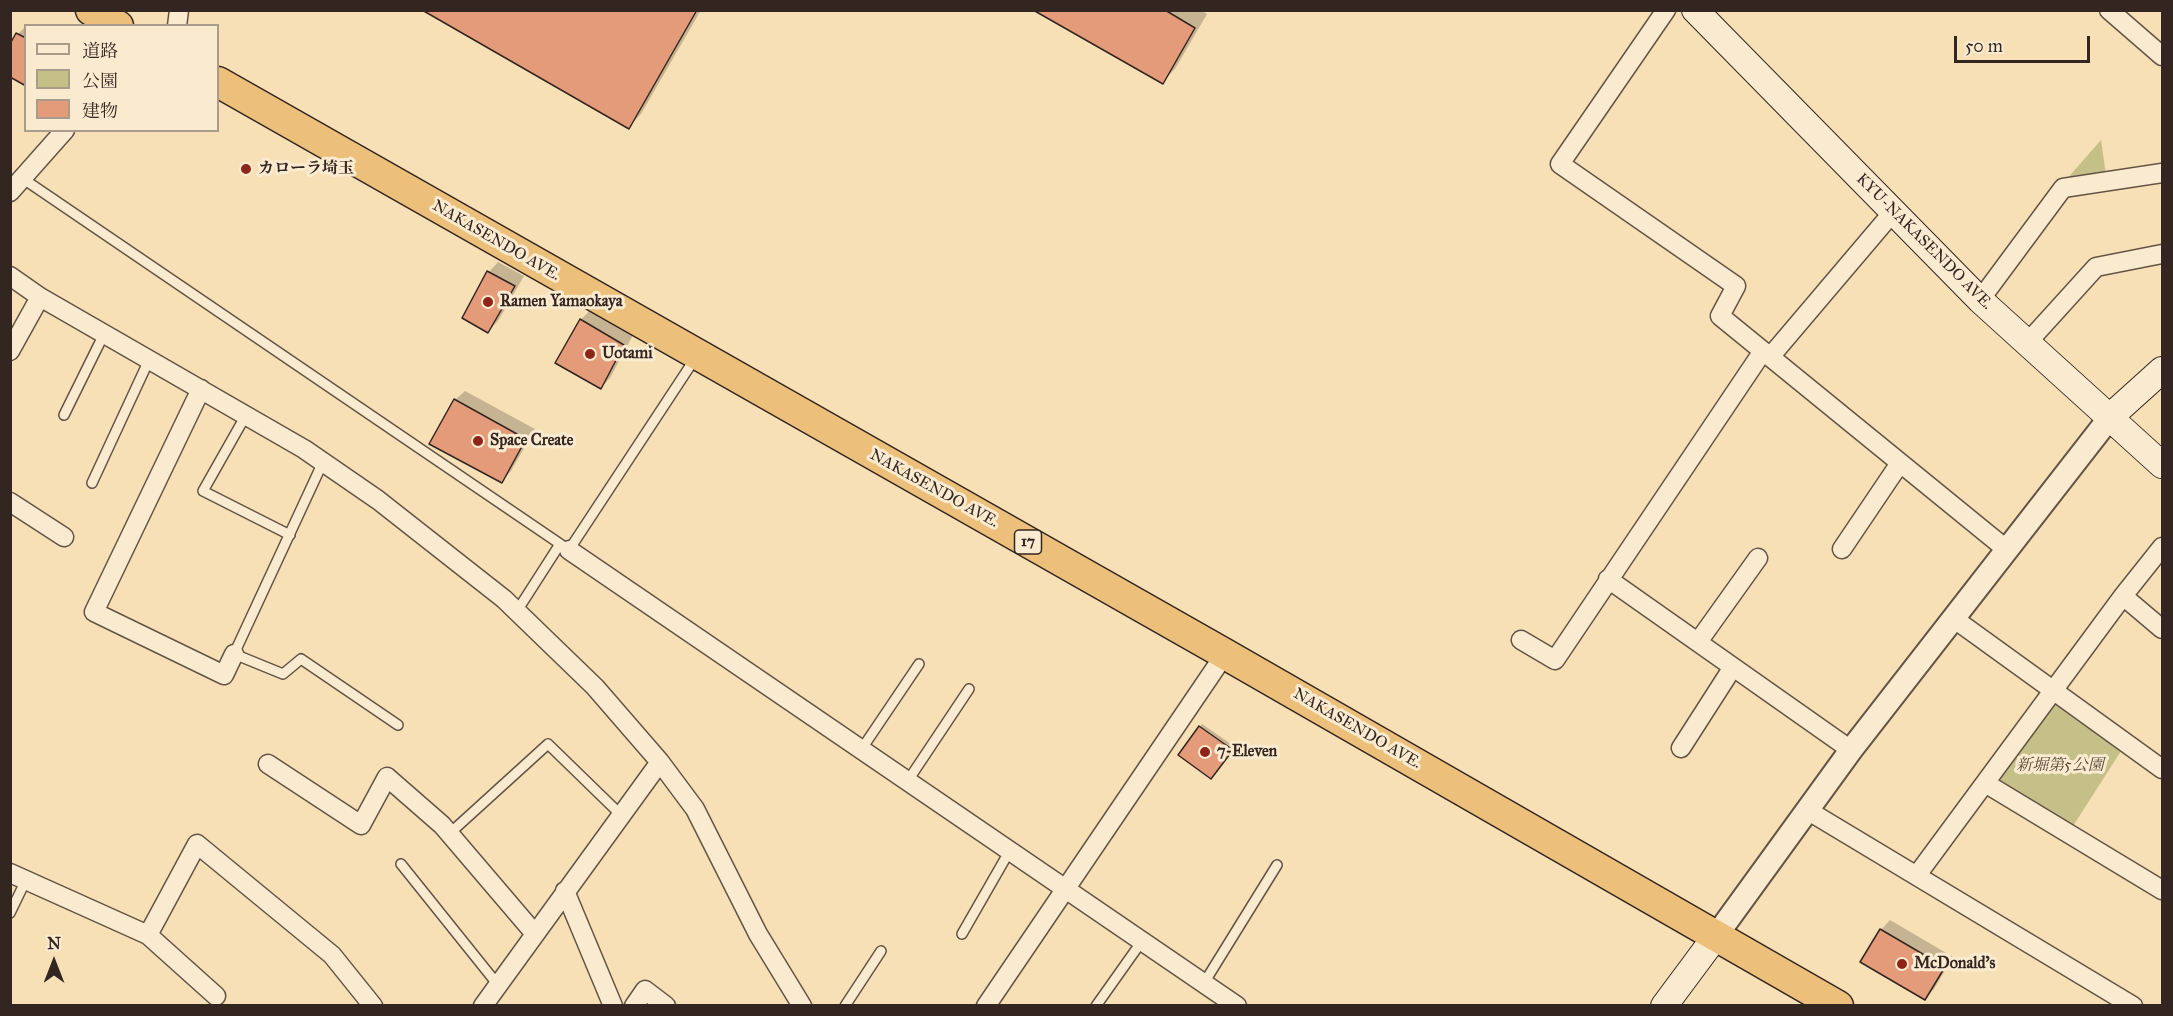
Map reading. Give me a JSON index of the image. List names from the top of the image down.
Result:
{
  "streets": {
    "highway": ["NAKASENDO AVE.", "17"],
    "main road": ["KYU-NAKASENDO AVE."]
  },
  "parks": ["新堀第5公園"],
  "places": [
    "カローラ埼玉",
    "Ramen Yamaokaya",
    "Uotami",
    "Space Create",
    "7-Eleven",
    "McDonald's"
  ],
  "legend": ["道路", "公園", "建物"],
  "scale_bar": "50 m",
  "north": "top"
}
